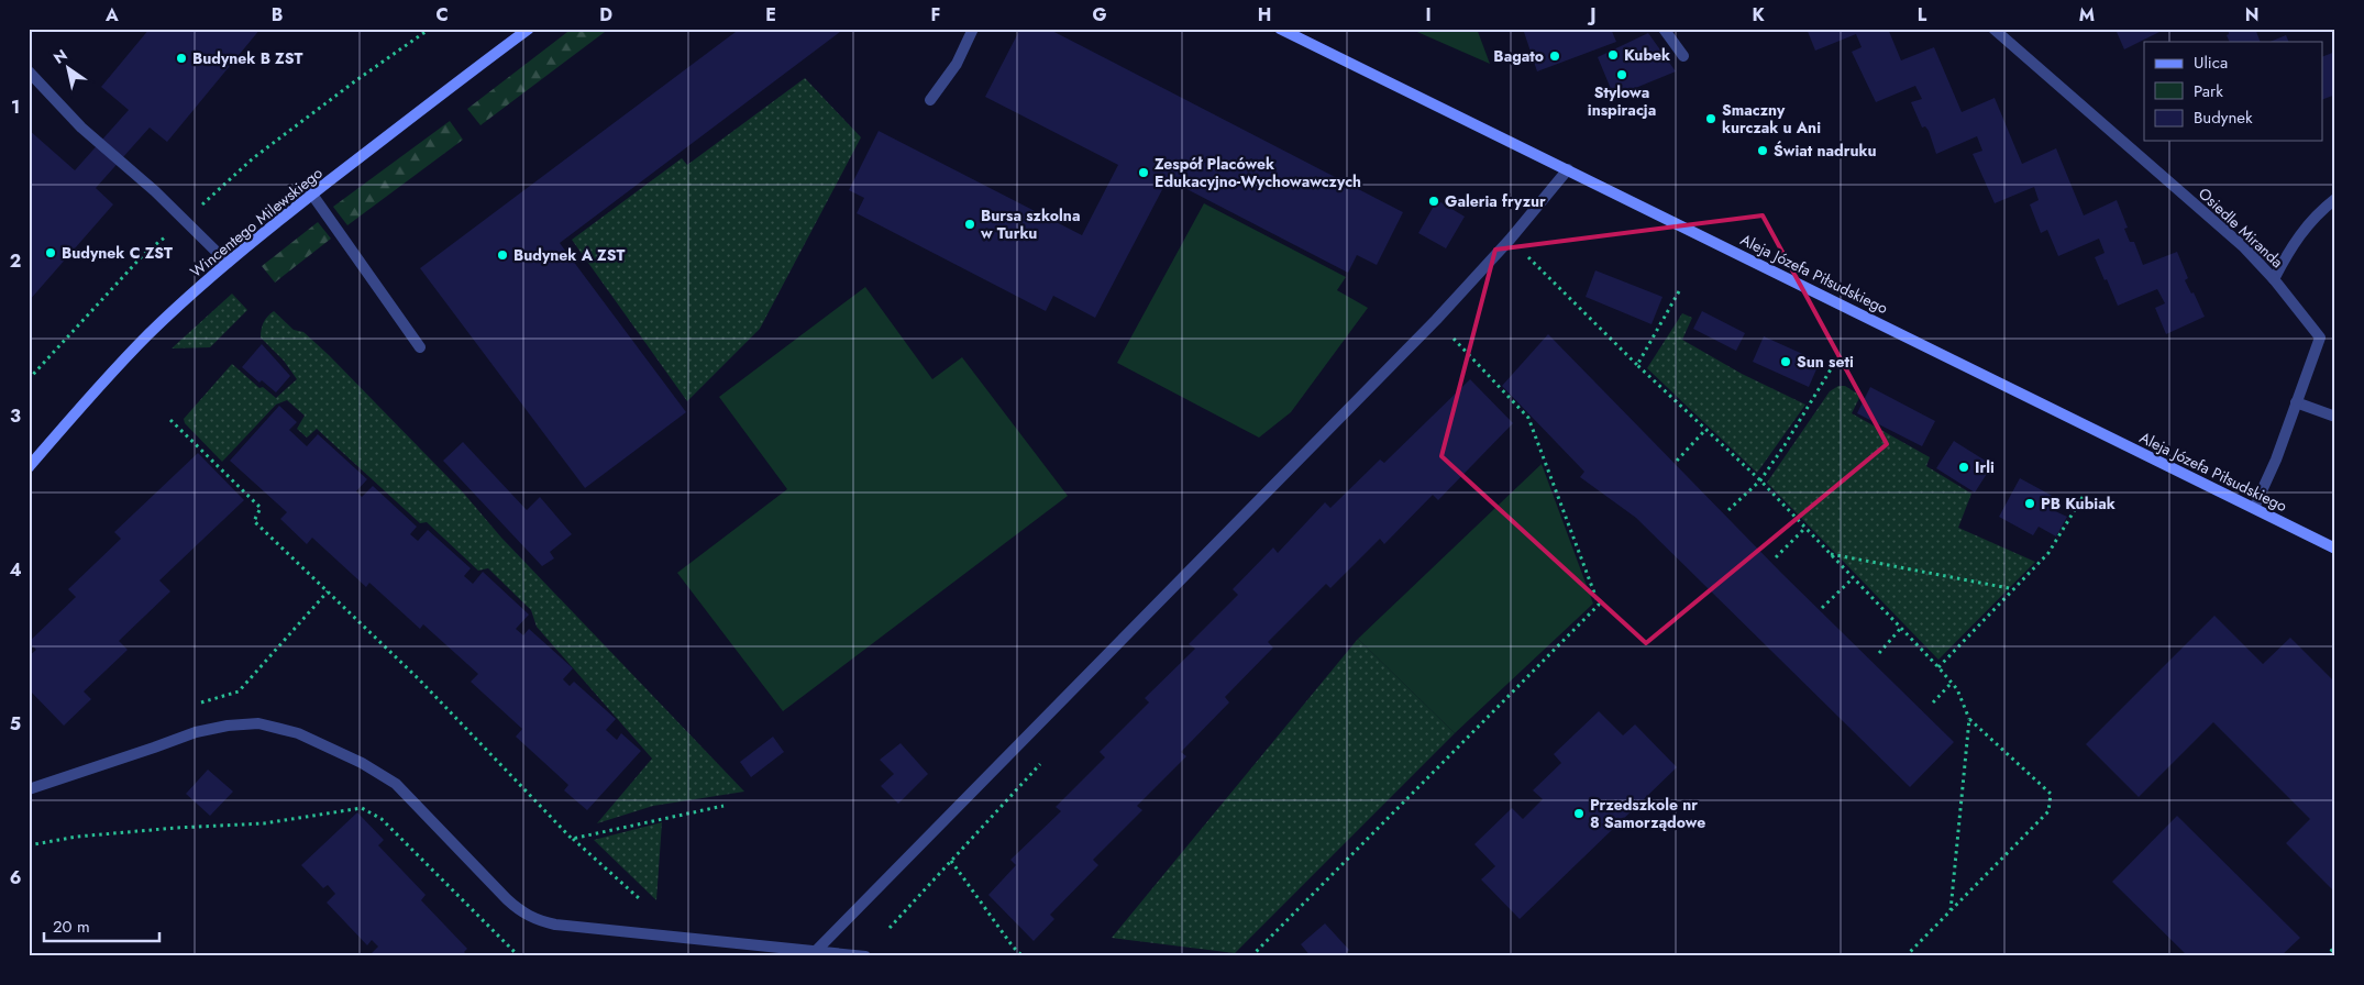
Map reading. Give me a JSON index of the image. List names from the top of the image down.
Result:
{
  "streets": {
    "street": ["Wincentego Milewskiego", "Osiedle Miranda", "Aleja Józefa Piłsudskiego"]
  },
  "crossings": [
    ["Osiedle Miranda", "Aleja Józefa Piłsudskiego"]
  ],
  "places": [
    "Kubek",
    "Bagato",
    "Budynek B ZST",
    "Stylowa inspiracja",
    "Smaczny kurczak u Ani",
    "Świat nadruku",
    "Zespół Placówek Edukacyjno-Wychowawczych",
    "Galeria fryzur",
    "Bursa szkolna w Turku",
    "Budynek C ZST",
    "Budynek A ZST",
    "Sun seti",
    "Irli",
    "PB Kubiak",
    "Przedszkole nr 8 Samorządowe"
  ],
  "legend": ["Ulica", "Park", "Budynek"],
  "scale_bar": "20 m",
  "north": "top left",
  "grid": {
    "columns": [
      "A",
      "B",
      "C",
      "D",
      "E",
      "F",
      "G",
      "H",
      "I",
      "J",
      "K",
      "L",
      "M",
      "N"
    ],
    "rows": [
      "1",
      "2",
      "3",
      "4",
      "5",
      "6"
    ]
  }
}
